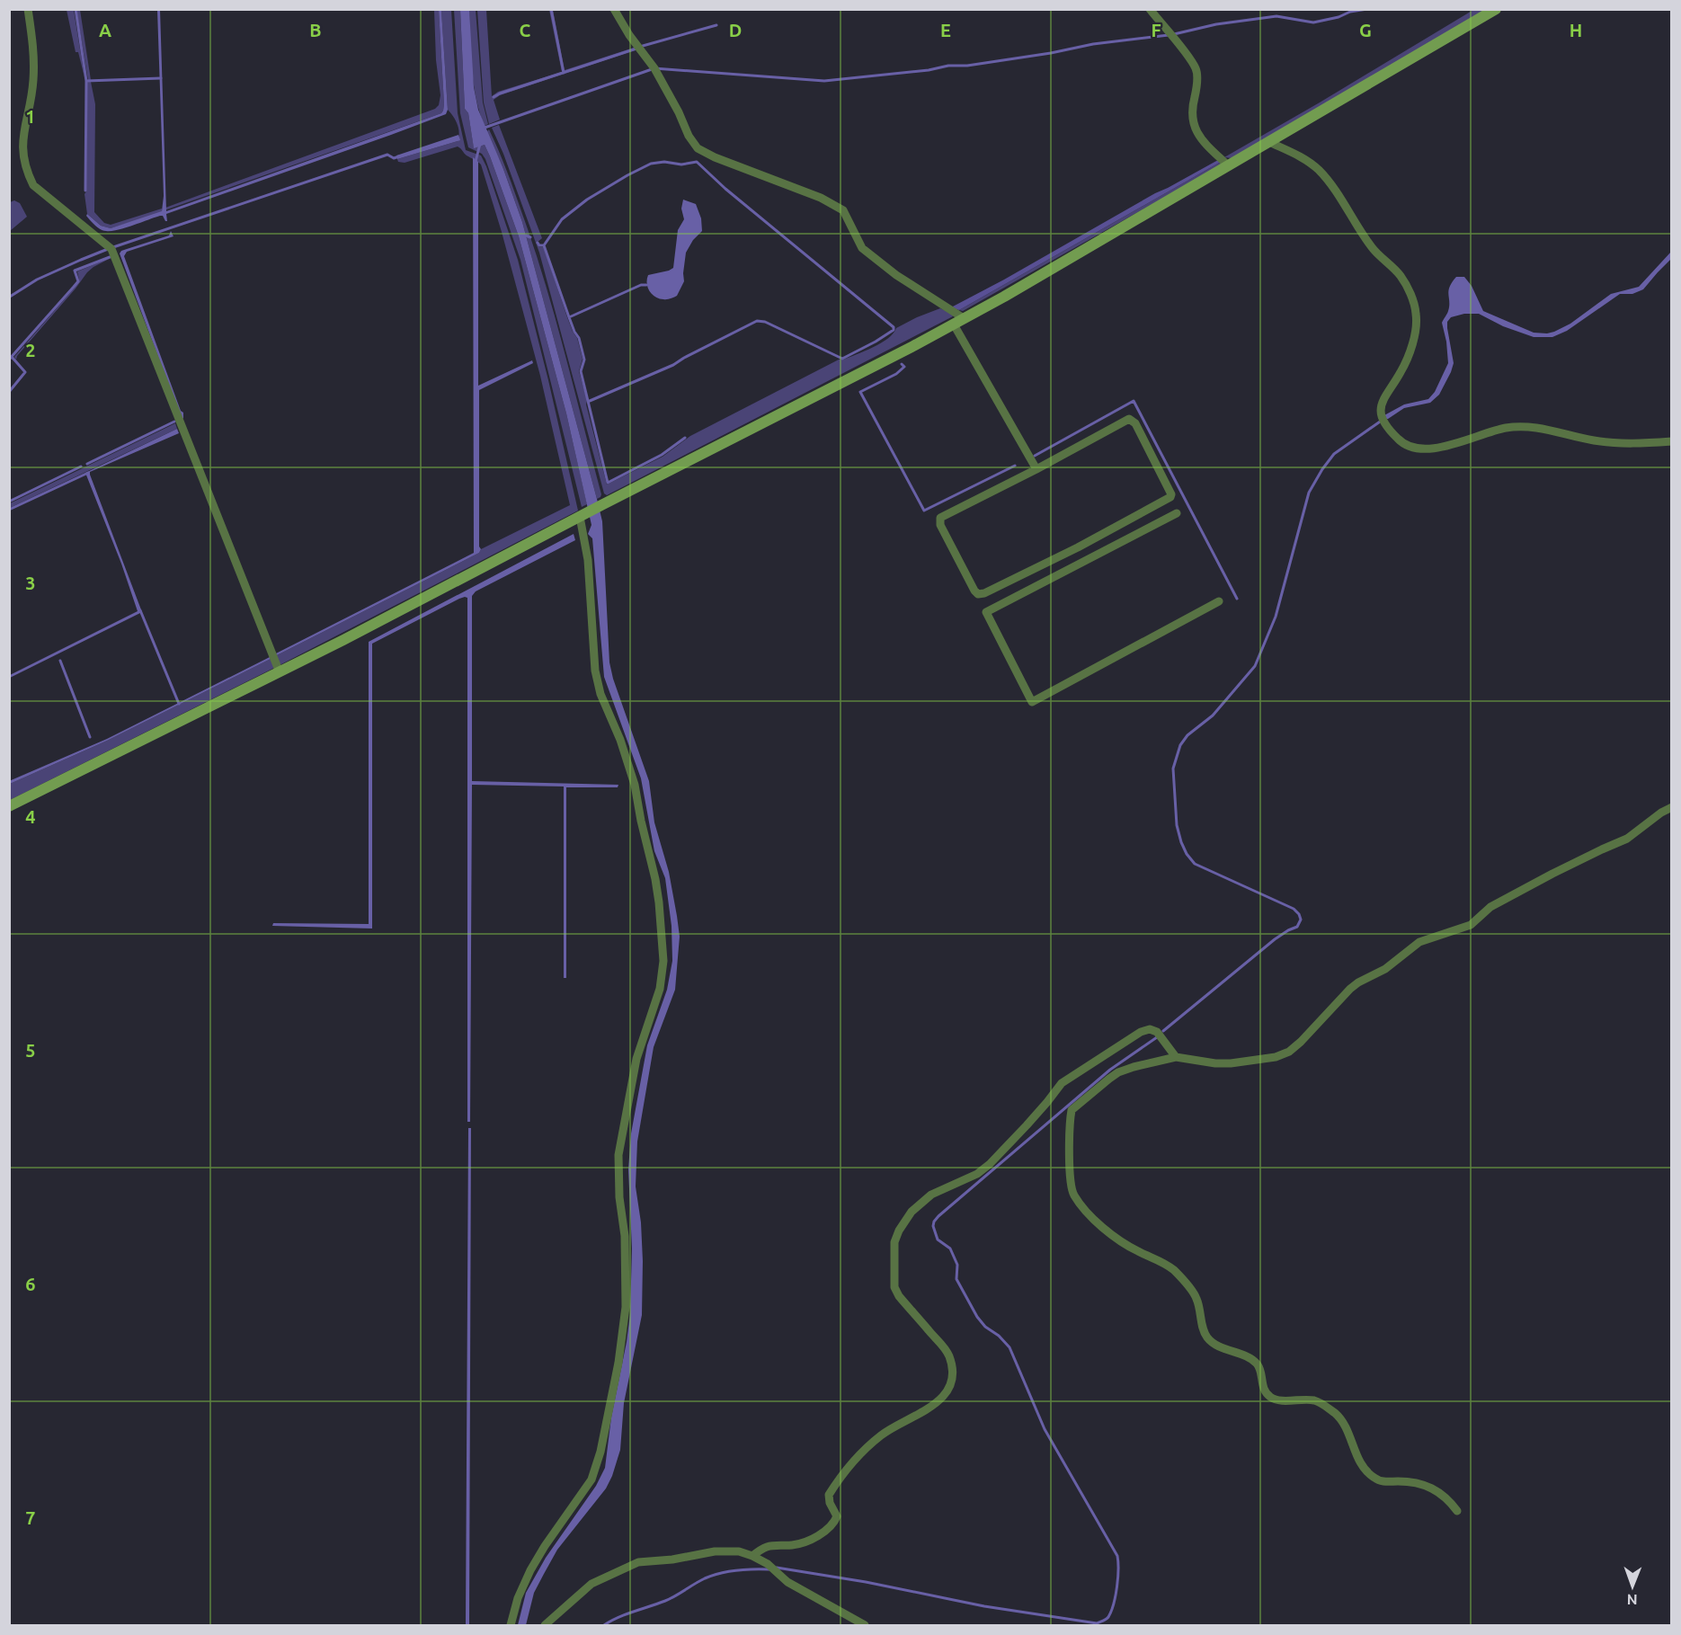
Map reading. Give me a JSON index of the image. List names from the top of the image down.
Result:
{
  "north": "bottom",
  "grid": {
    "columns": [
      "A",
      "B",
      "C",
      "D",
      "E",
      "F",
      "G",
      "H"
    ],
    "rows": [
      "1",
      "2",
      "3",
      "4",
      "5",
      "6",
      "7"
    ]
  }
}
